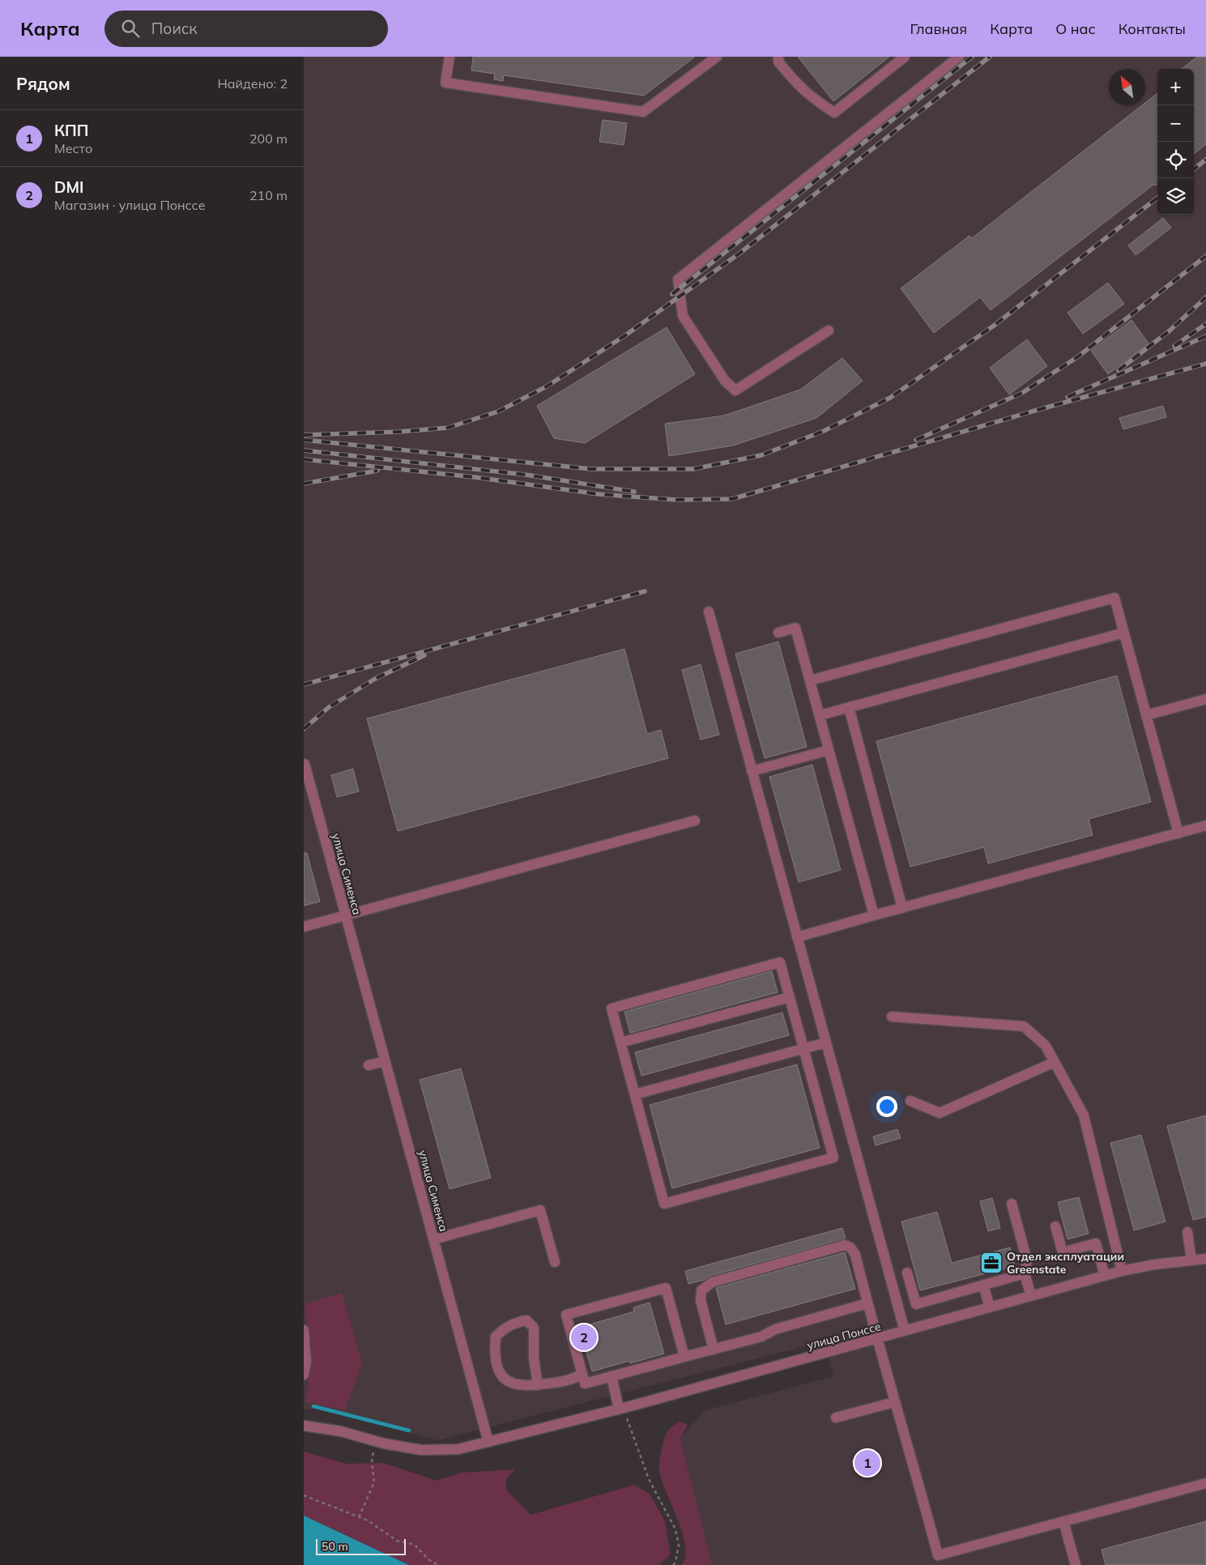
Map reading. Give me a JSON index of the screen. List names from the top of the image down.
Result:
{
  "streets": {
    "street": ["улица Сименса", "улица Понссе"]
  },
  "crossings": [
    ["улица Сименса", "улица Понссе"]
  ],
  "places": {
    "office": ["Отдел эксплуатации Greenstate"]
  },
  "scale_bar": "50 m",
  "north": "top left",
  "page": {
    "header": "Карта",
    "search": "Поиск",
    "nav": [
      "Главная",
      "Карта",
      "О нас",
      "Контакты"
    ],
    "heading": ["Рядом", "Найдено: 2"],
    "map_buttons": ["+", "−"],
    "list": [
      {
        "mark": "1",
        "name": "КПП",
        "note": "Место",
        "value": "200 m"
      },
      {
        "mark": "2",
        "name": "DMI",
        "note": "Магазин · улица Понссе",
        "value": "210 m"
      }
    ],
    "pins": ["2", "1"],
    "scale": "50 m"
  }
}
